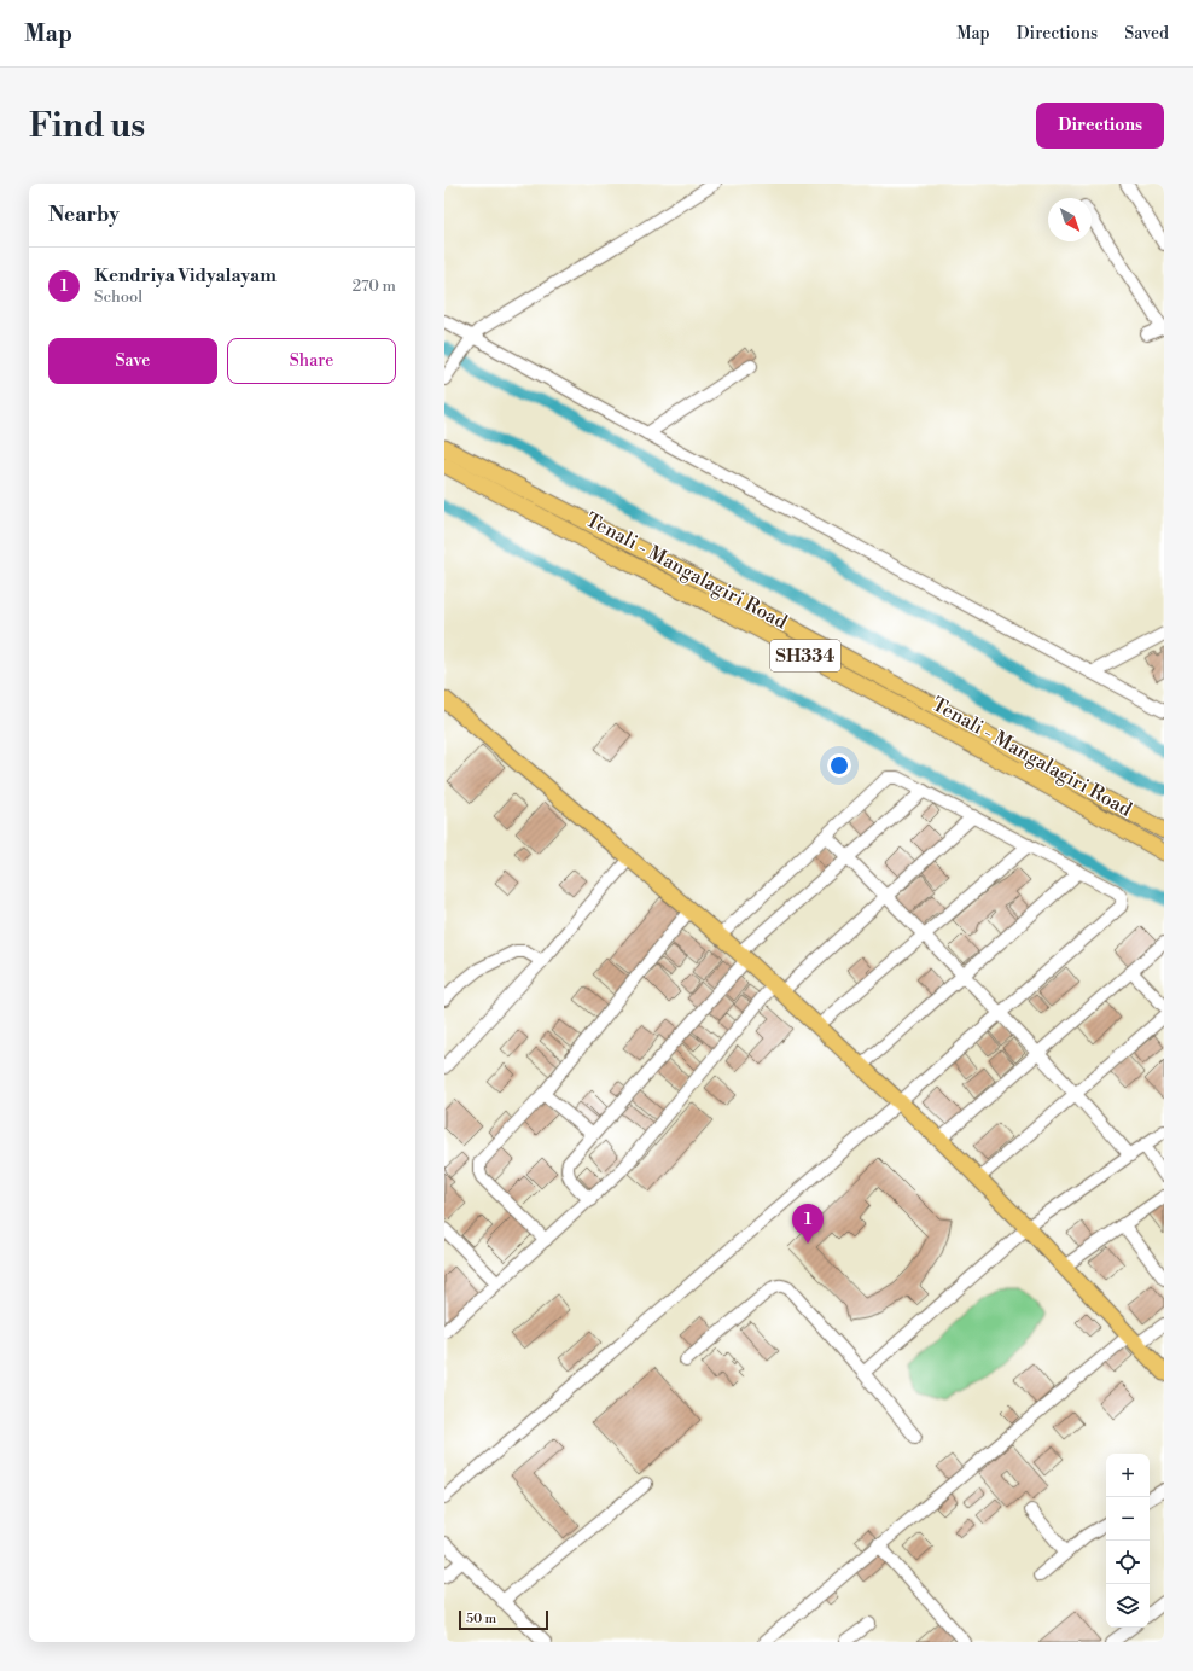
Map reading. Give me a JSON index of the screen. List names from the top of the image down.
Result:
{
  "streets": {
    "main road": ["Tenali - Mangalagiri Road", "SH334"]
  },
  "scale_bar": "50 m",
  "north": "bottom right",
  "page": {
    "header": "Map",
    "nav": ["Map", "Directions", "Saved"],
    "buttons": [
      "Directions",
      ["Save", "Share"]
    ],
    "title": "Find us",
    "heading": "Nearby",
    "list": [
      {
        "mark": "1",
        "name": "Kendriya Vidyalayam",
        "note": "School",
        "value": "270 m"
      }
    ],
    "pins": "1",
    "map_buttons": ["+", "−"],
    "scale": "50 m"
  }
}
